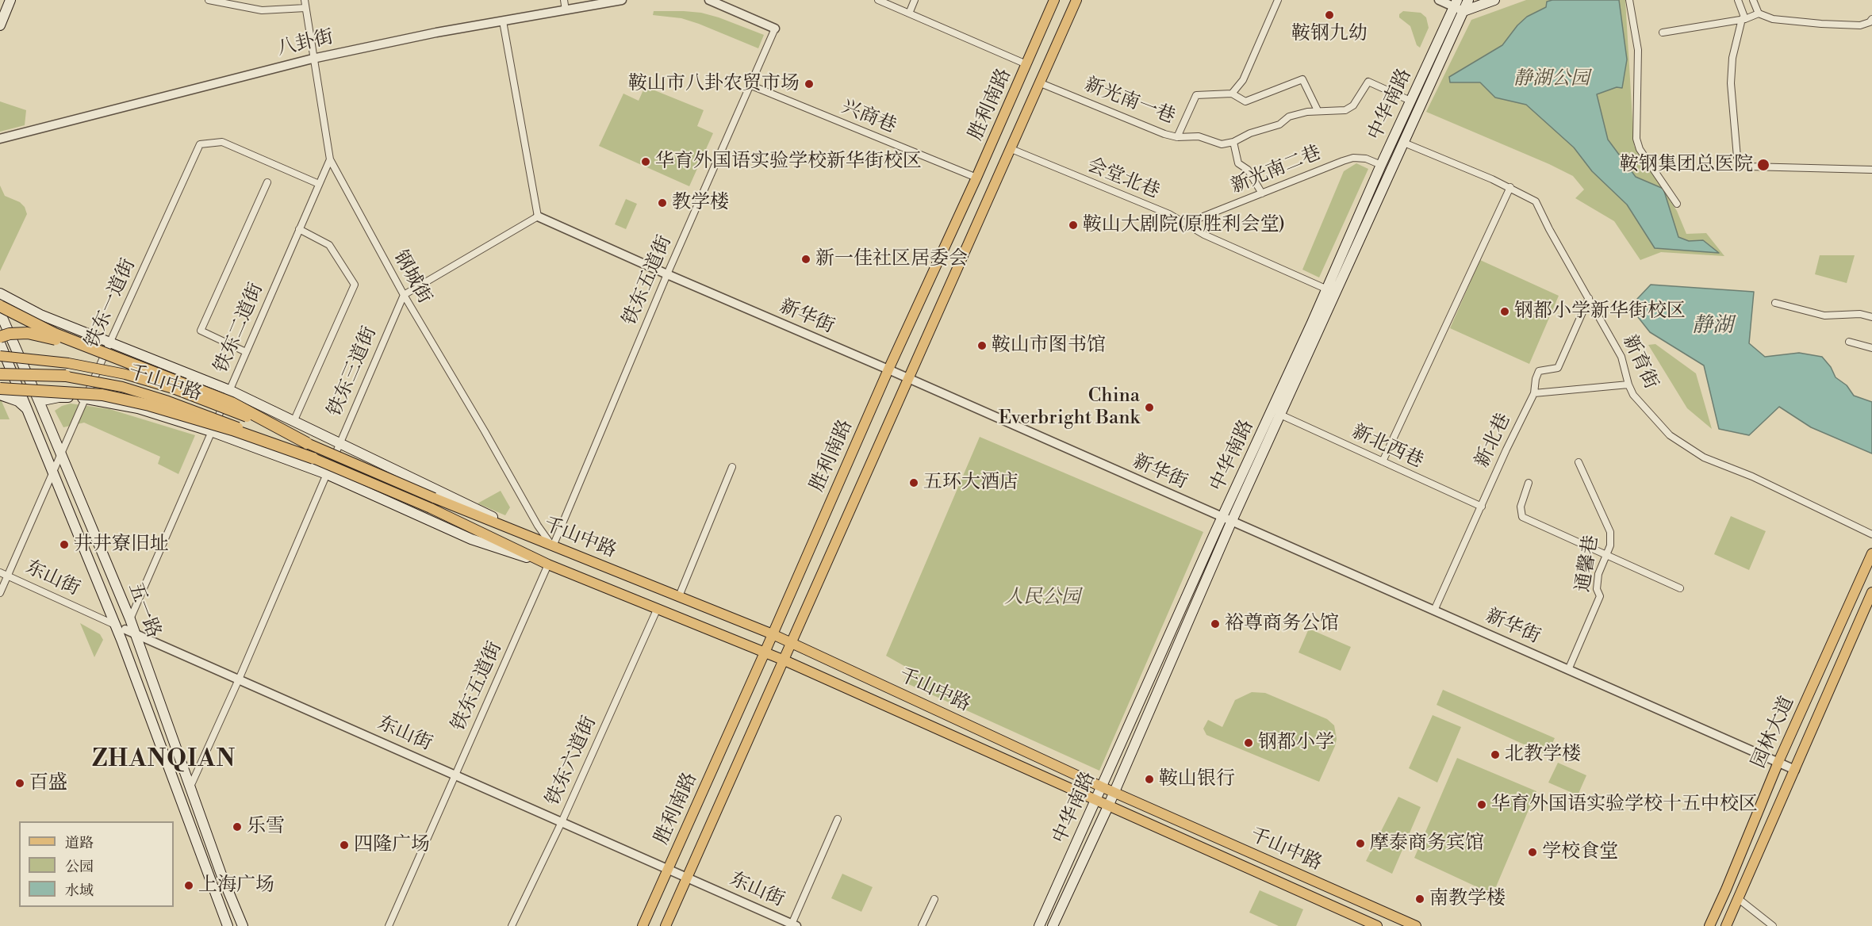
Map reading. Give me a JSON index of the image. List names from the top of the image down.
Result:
{
  "streets": {
    "main road": [
      "胜利南路",
      "中华南路",
      "千山中路",
      "五一路",
      "园林大道"
    ],
    "street": [
      "八卦街",
      "新光南一巷",
      "兴商巷",
      "新光南二巷",
      "会堂北巷",
      "钢城街",
      "铁东五道街",
      "铁东一道街",
      "新华街",
      "铁东二道街",
      "新育街",
      "铁东三道街",
      "新北巷",
      "新北西巷",
      "通馨巷",
      "东山街",
      "铁东六道街"
    ]
  },
  "crossings": [
    ["八卦街", "钢城街"],
    ["新光南一巷", "胜利南路"],
    ["新光南一巷", "中华南路"],
    ["胜利南路", "兴商巷"],
    ["胜利南路", "会堂北巷"],
    ["胜利南路", "新华街"],
    ["胜利南路", "千山中路"],
    ["胜利南路", "东山街"],
    ["中华南路", "新光南二巷"],
    ["中华南路", "会堂北巷"],
    ["中华南路", "新华街"],
    ["中华南路", "千山中路"],
    ["兴商巷", "铁东五道街"],
    ["新光南二巷", "会堂北巷"],
    ["钢城街", "铁东五道街"],
    ["钢城街", "铁东二道街"],
    ["钢城街", "铁东三道街"],
    ["钢城街", "千山中路"],
    ["铁东五道街", "新华街"],
    ["铁东五道街", "千山中路"],
    ["铁东五道街", "东山街"],
    ["铁东一道街", "铁东二道街"],
    ["铁东一道街", "东山街"],
    ["铁东一道街", "五一路"],
    ["新华街", "新北巷"],
    ["新华街", "通馨巷"],
    ["新华街", "园林大道"],
    ["铁东二道街", "东山街"],
    ["铁东二道街", "五一路"],
    ["新育街", "新北巷"],
    ["铁东三道街", "东山街"],
    ["铁东三道街", "五一路"],
    ["千山中路", "铁东六道街"],
    ["新北巷", "新北西巷"],
    ["东山街", "五一路"],
    ["东山街", "铁东六道街"]
  ],
  "districts": ["ZHANQIAN"],
  "water": ["静湖"],
  "parks": ["静湖公园", "人民公园"],
  "places": [
    "鞍钢九幼",
    "鞍山市八卦农贸市场",
    "华育外国语实验学校新华街校区",
    "鞍钢集团总医院",
    "教学楼",
    "鞍山大剧院(原胜利会堂)",
    "新一佳社区居委会",
    "钢都小学新华街校区",
    "鞍山市图书馆",
    "China Everbright Bank",
    "五环大酒店",
    "井井寮旧址",
    "裕尊商务公馆",
    "钢都小学",
    "北教学楼",
    "鞍山银行",
    "百盛",
    "华育外国语实验学校十五中校区",
    "乐雪",
    "摩泰商务宾馆",
    "四隆广场",
    "学校食堂",
    "上海广场",
    "南教学楼"
  ],
  "legend": ["道路", "公园", "水域"]
}
